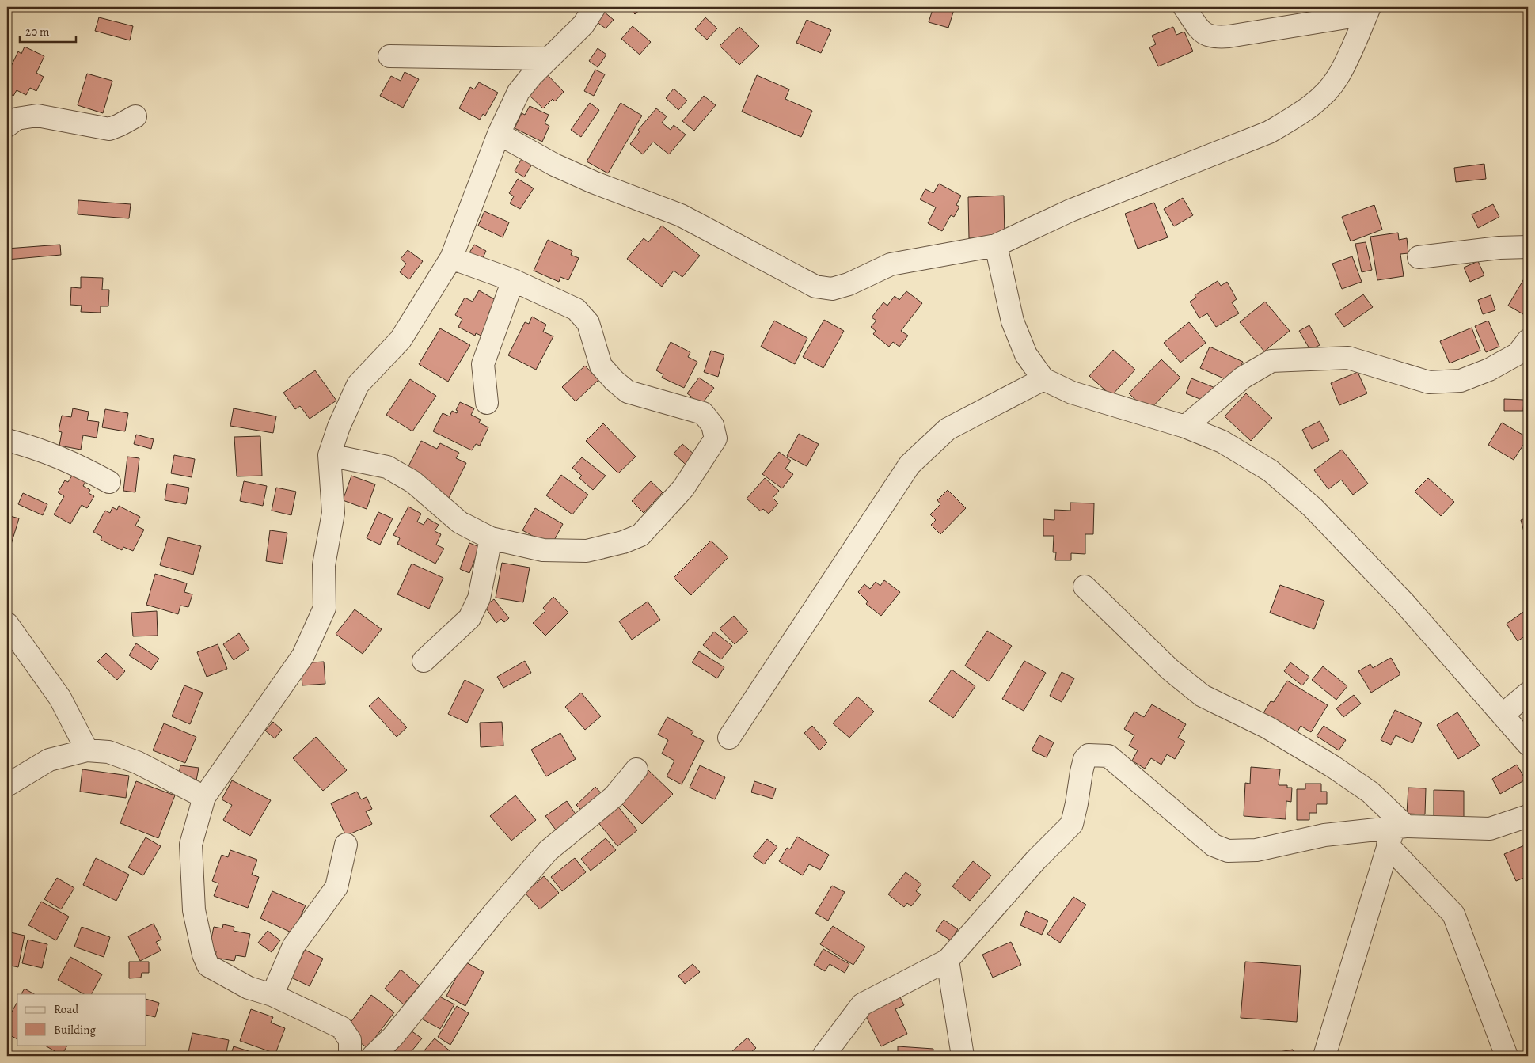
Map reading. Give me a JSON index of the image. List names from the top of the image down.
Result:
{
  "legend": ["Road", "Building"],
  "scale_bar": "20 m"
}
